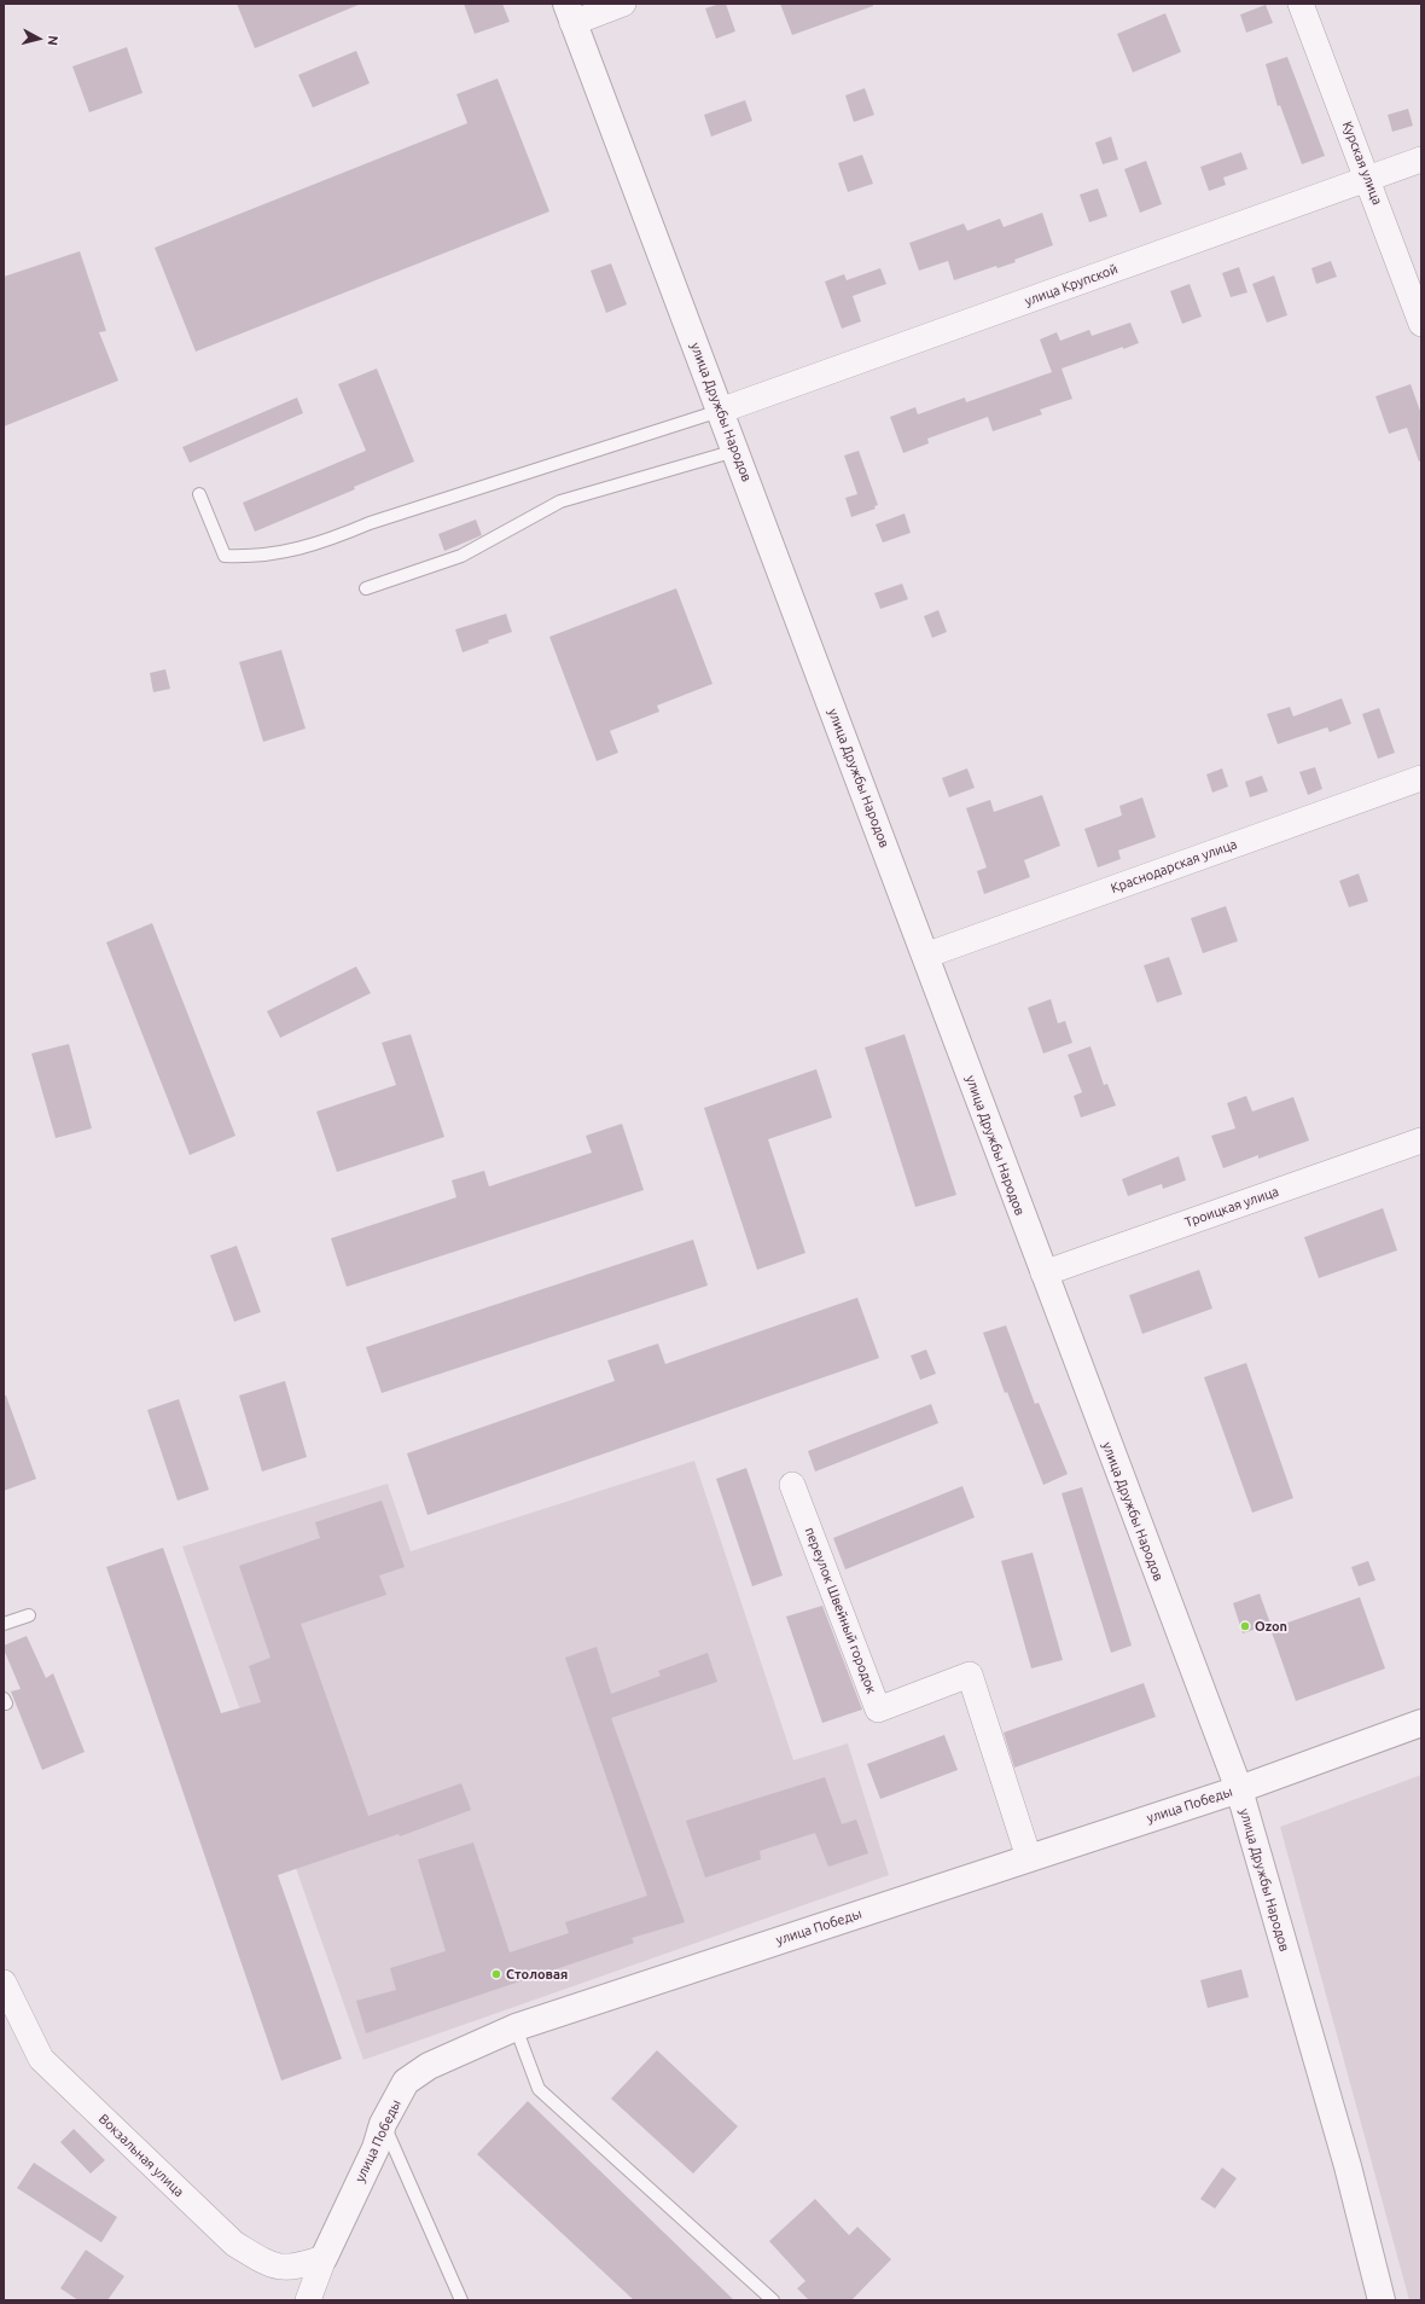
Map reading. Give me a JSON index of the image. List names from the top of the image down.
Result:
{
  "streets": {
    "street": [
      "Курская улица",
      "улица Крупской",
      "улица Дружбы Народов",
      "Краснодарская улица",
      "Троицкая улица",
      "переулок Швейный городок",
      "улица Победы",
      "Вокзальная улица"
    ]
  },
  "crossings": [
    ["Курская улица", "улица Крупской"],
    ["улица Крупской", "улица Дружбы Народов"],
    ["улица Дружбы Народов", "Краснодарская улица"],
    ["улица Дружбы Народов", "Троицкая улица"],
    ["улица Дружбы Народов", "улица Победы"],
    ["переулок Швейный городок", "улица Победы"],
    ["улица Победы", "Вокзальная улица"]
  ],
  "places": ["Ozon", "Столовая"],
  "north": "right"
}
